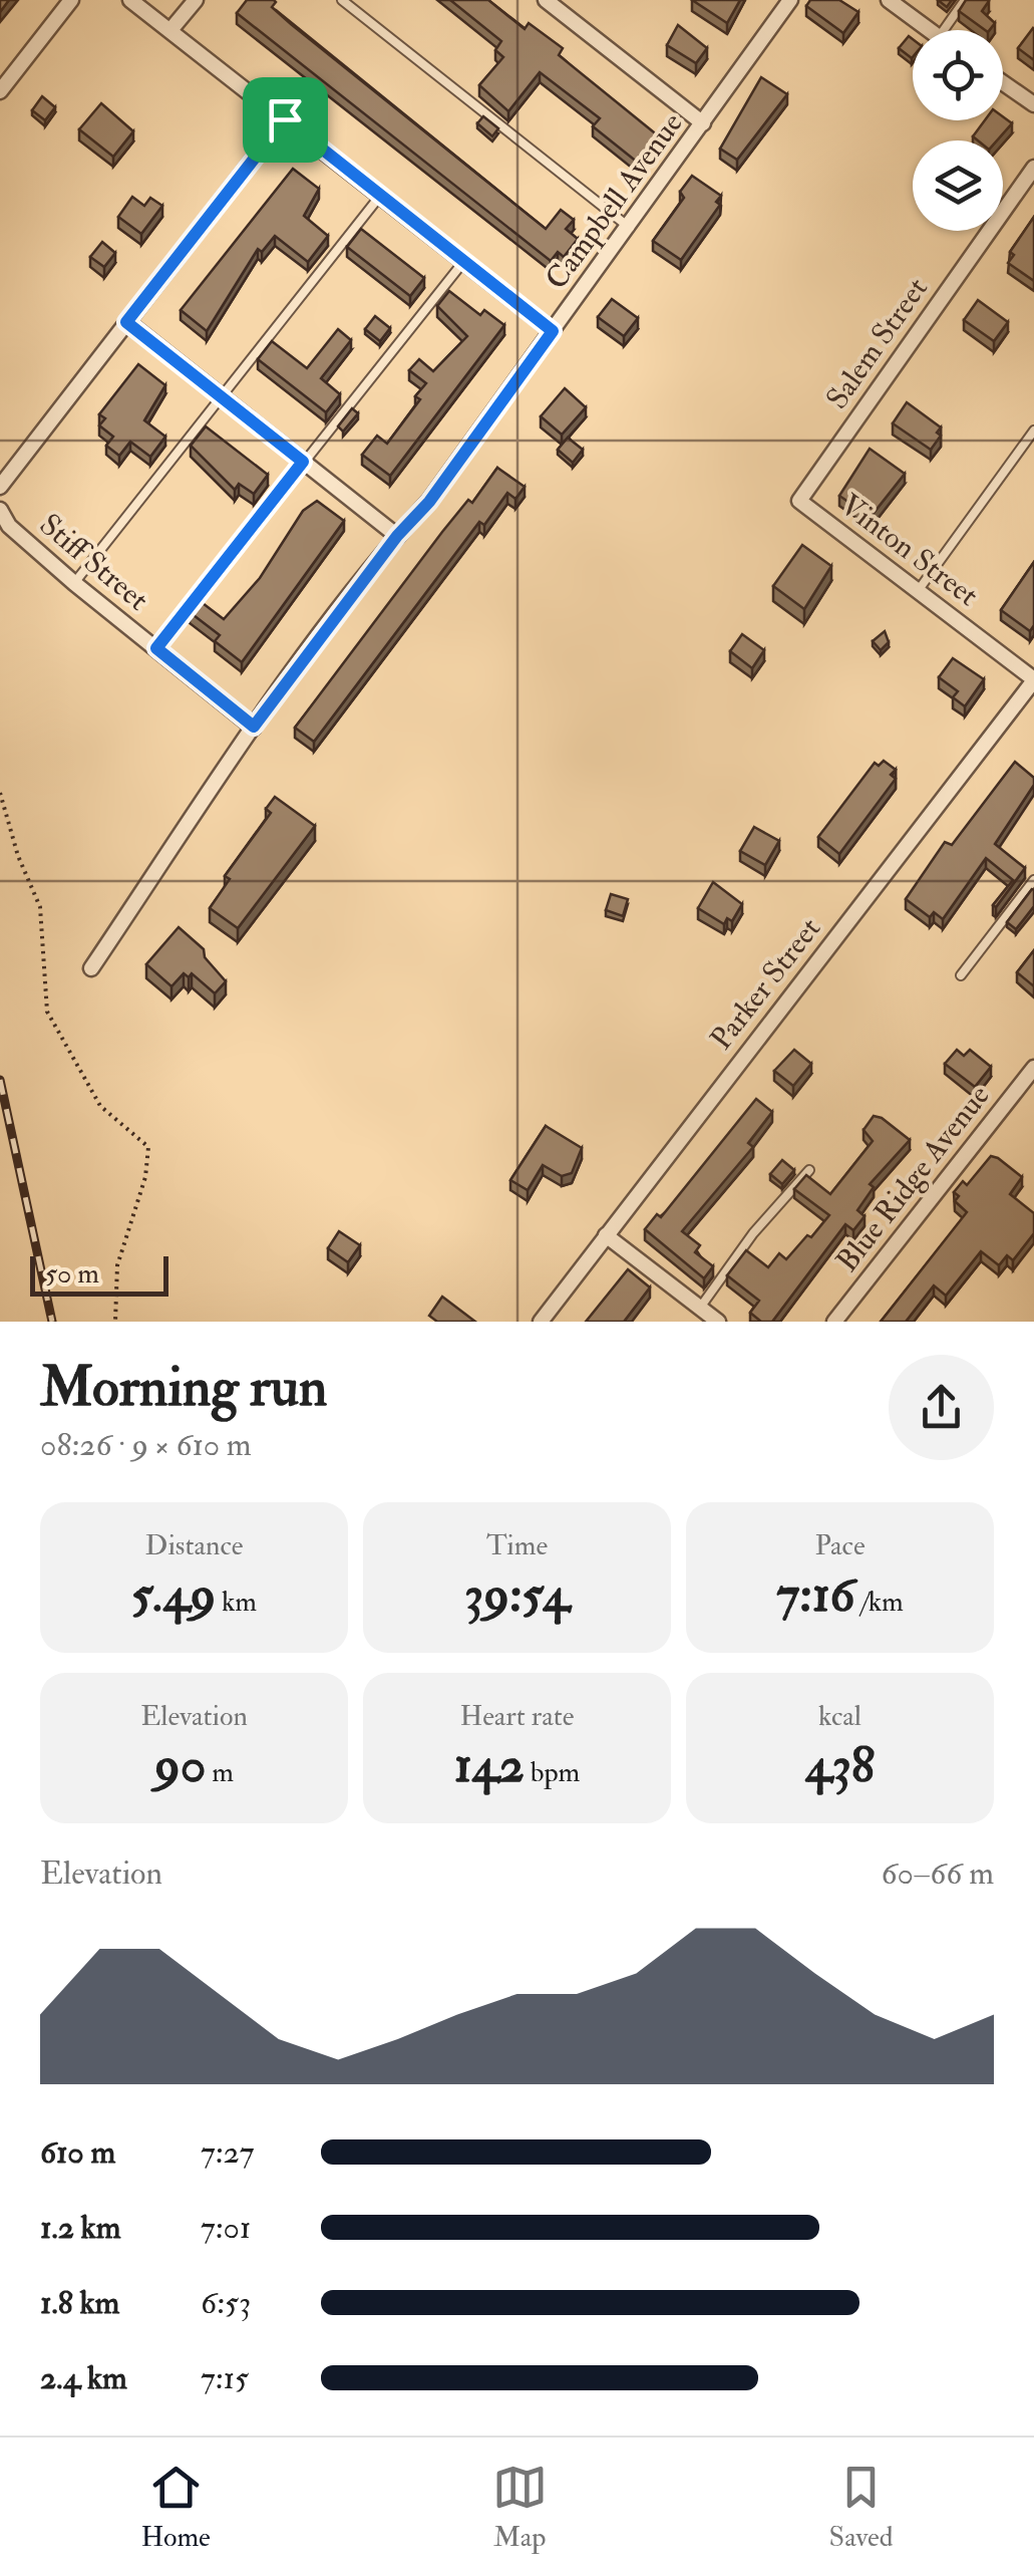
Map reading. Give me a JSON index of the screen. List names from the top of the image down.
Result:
{
  "streets": {
    "street": [
      "Campbell Avenue",
      "Salem Street",
      "Vinton Street",
      "Stiff Street",
      "Parker Street",
      "Blue Ridge Avenue"
    ]
  },
  "crossings": [
    ["Campbell Avenue", "Stiff Street"],
    ["Salem Street", "Vinton Street"],
    ["Vinton Street", "Parker Street"]
  ],
  "scale_bar": "50 m",
  "page": {
    "scale": "50 m",
    "heading": ["Morning run", "08:26 · 9 × 610 m"],
    "stats": [
      ["Distance", "5.49 km"],
      ["Time", "39:54"],
      ["Pace", "7:16 /km"],
      ["Elevation", "90 m"],
      ["Heart rate", "142 bpm"],
      ["kcal", "438"]
    ],
    "chart": ["Elevation", "60–66 m"],
    "list": [
      {
        "name": "610 m",
        "note": "7:27"
      },
      {
        "name": "1.2 km",
        "note": "7:01"
      },
      {
        "name": "1.8 km",
        "note": "6:53"
      },
      {
        "name": "2.4 km",
        "note": "7:15"
      }
    ],
    "tabs": ["Home", "Map", "Saved"]
  }
}
